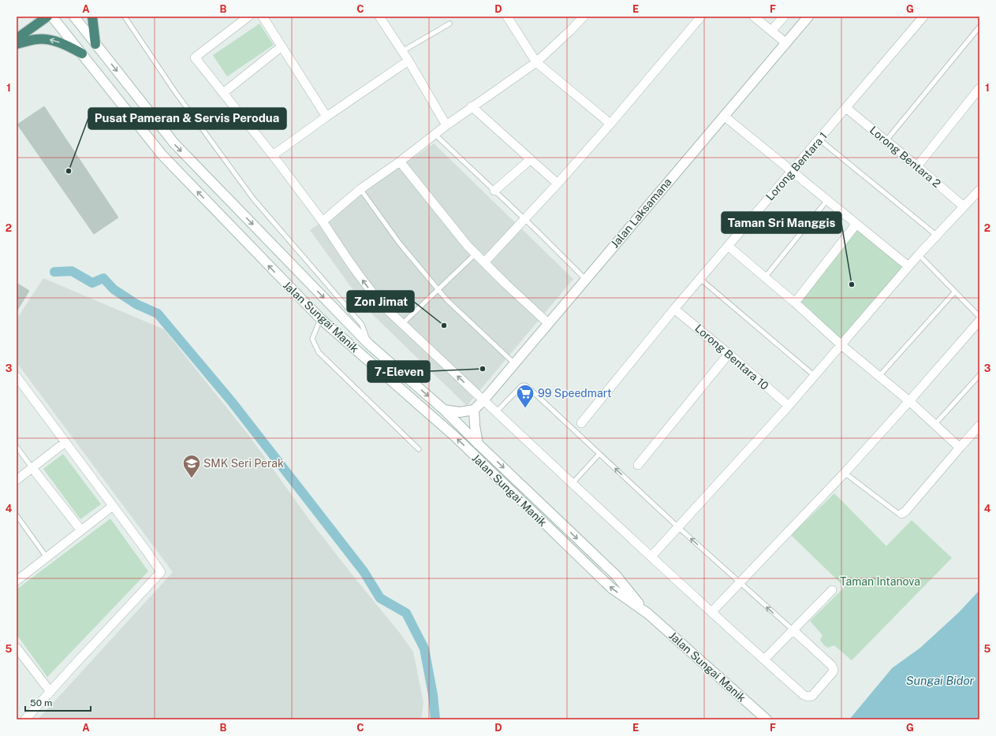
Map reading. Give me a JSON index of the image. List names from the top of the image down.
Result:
{
  "streets": {
    "main road": ["Jalan Laksamana", "Jalan Sungai Manik"],
    "street": ["Lorong Bentara 2", "Lorong Bentara 1", "Lorong Bentara 10"]
  },
  "crossings": [
    ["Lorong Bentara 2", "Lorong Bentara 1"],
    ["Lorong Bentara 1", "Lorong Bentara 10"]
  ],
  "water": ["Sungai Bidor"],
  "parks": ["Taman Intanova"],
  "places": {
    "other": [
      "Pusat Pameran & Servis Perodua",
      "Taman Sri Manggis",
      "Zon Jimat",
      "7-Eleven"
    ],
    "supermarket": ["99 Speedmart"],
    "school or university": ["SMK Seri Perak"]
  },
  "scale_bar": "50 m",
  "grid": {
    "columns": [
      "A",
      "B",
      "C",
      "D",
      "E",
      "F",
      "G"
    ],
    "rows": [
      "1",
      "2",
      "3",
      "4",
      "5"
    ]
  }
}
